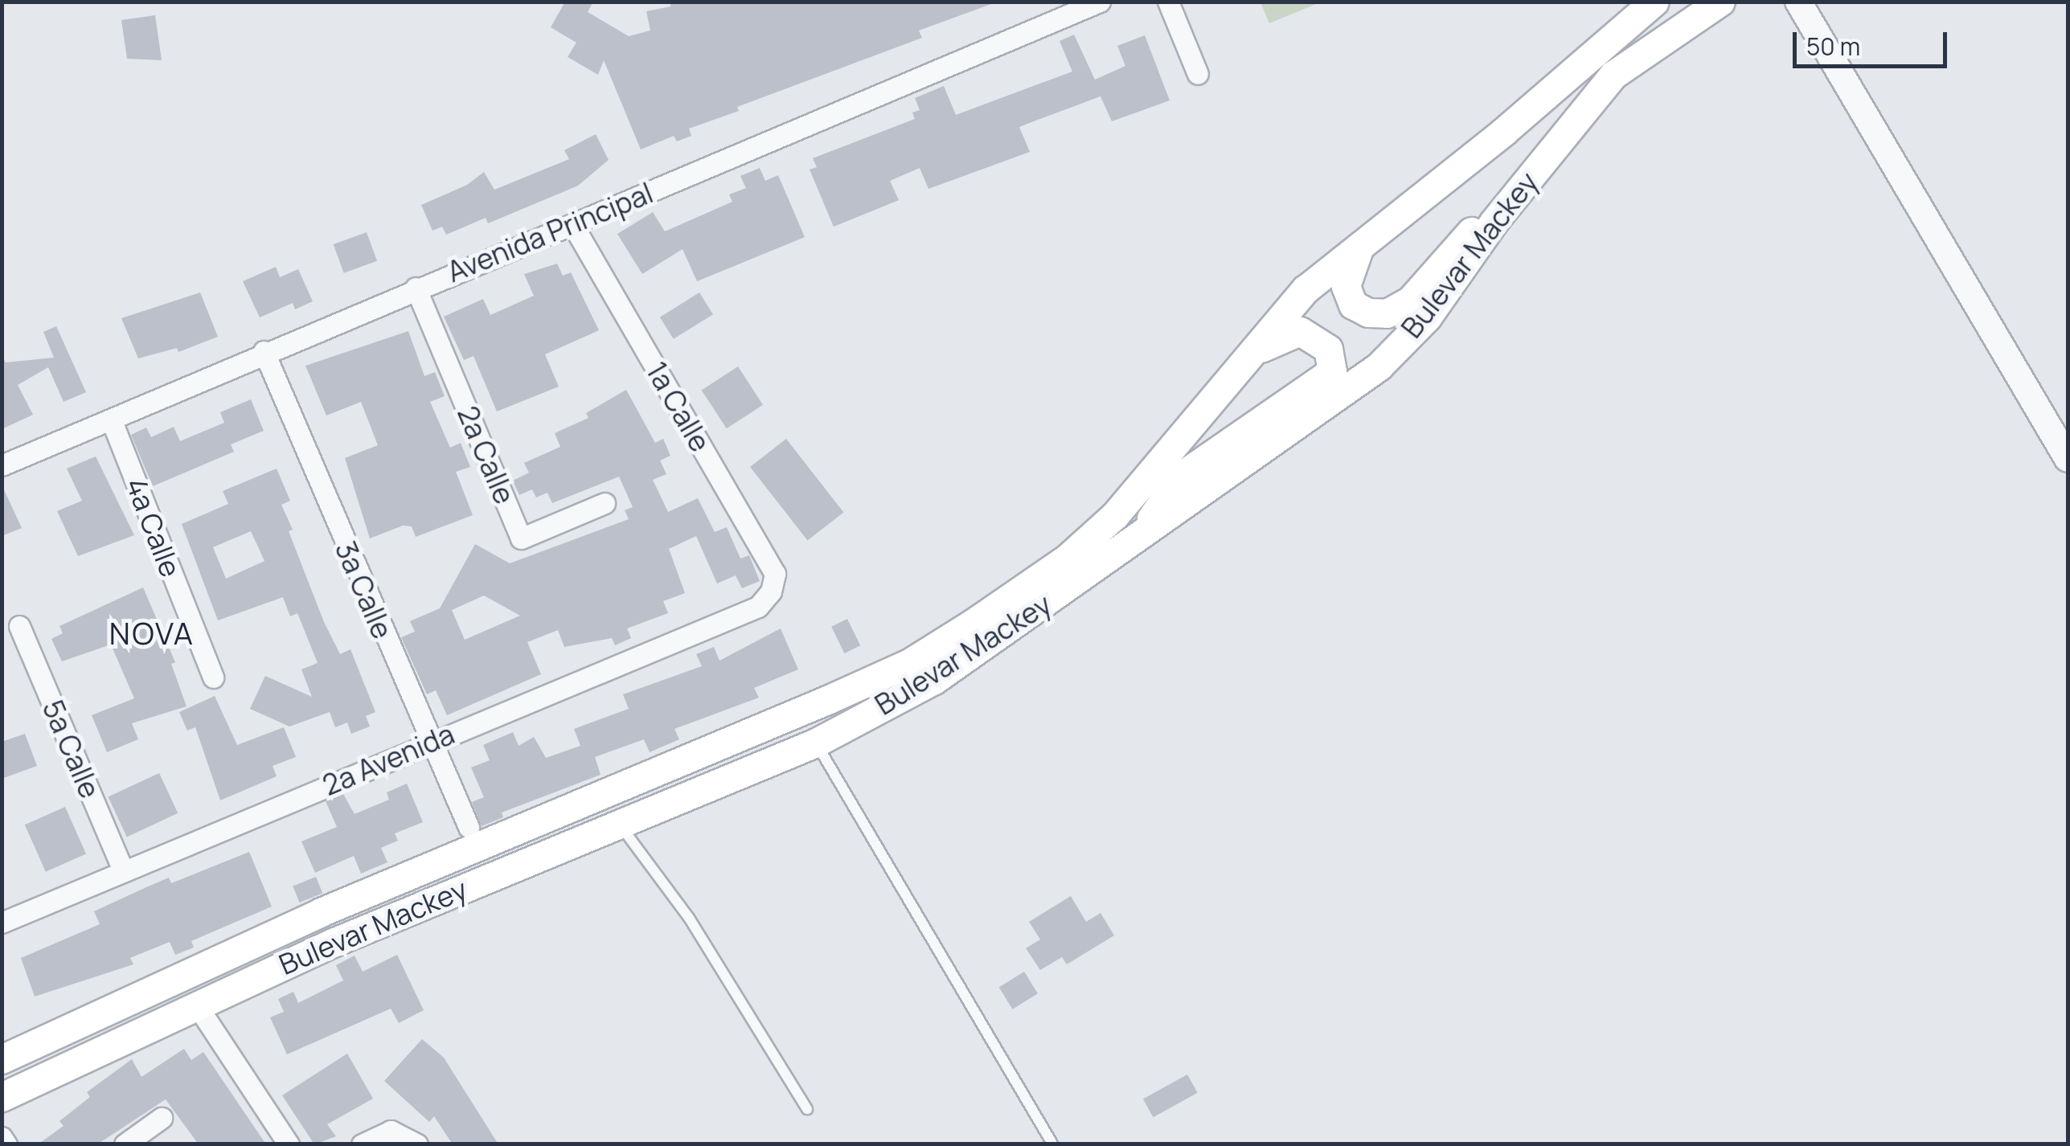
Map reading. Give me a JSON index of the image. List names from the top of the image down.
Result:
{
  "streets": {
    "main road": ["Bulevar Mackey"],
    "street": [
      "Avenida Principal",
      "1a Calle",
      "2a Calle",
      "4a Calle",
      "3a Calle",
      "5a Calle",
      "2a Avenida"
    ]
  },
  "crossings": [
    ["Avenida Principal", "1a Calle"],
    ["Avenida Principal", "2a Calle"],
    ["Avenida Principal", "4a Calle"],
    ["Avenida Principal", "3a Calle"],
    ["1a Calle", "2a Avenida"],
    ["3a Calle", "2a Avenida"],
    ["5a Calle", "2a Avenida"]
  ],
  "districts": ["NOVA"],
  "scale_bar": "50 m"
}
